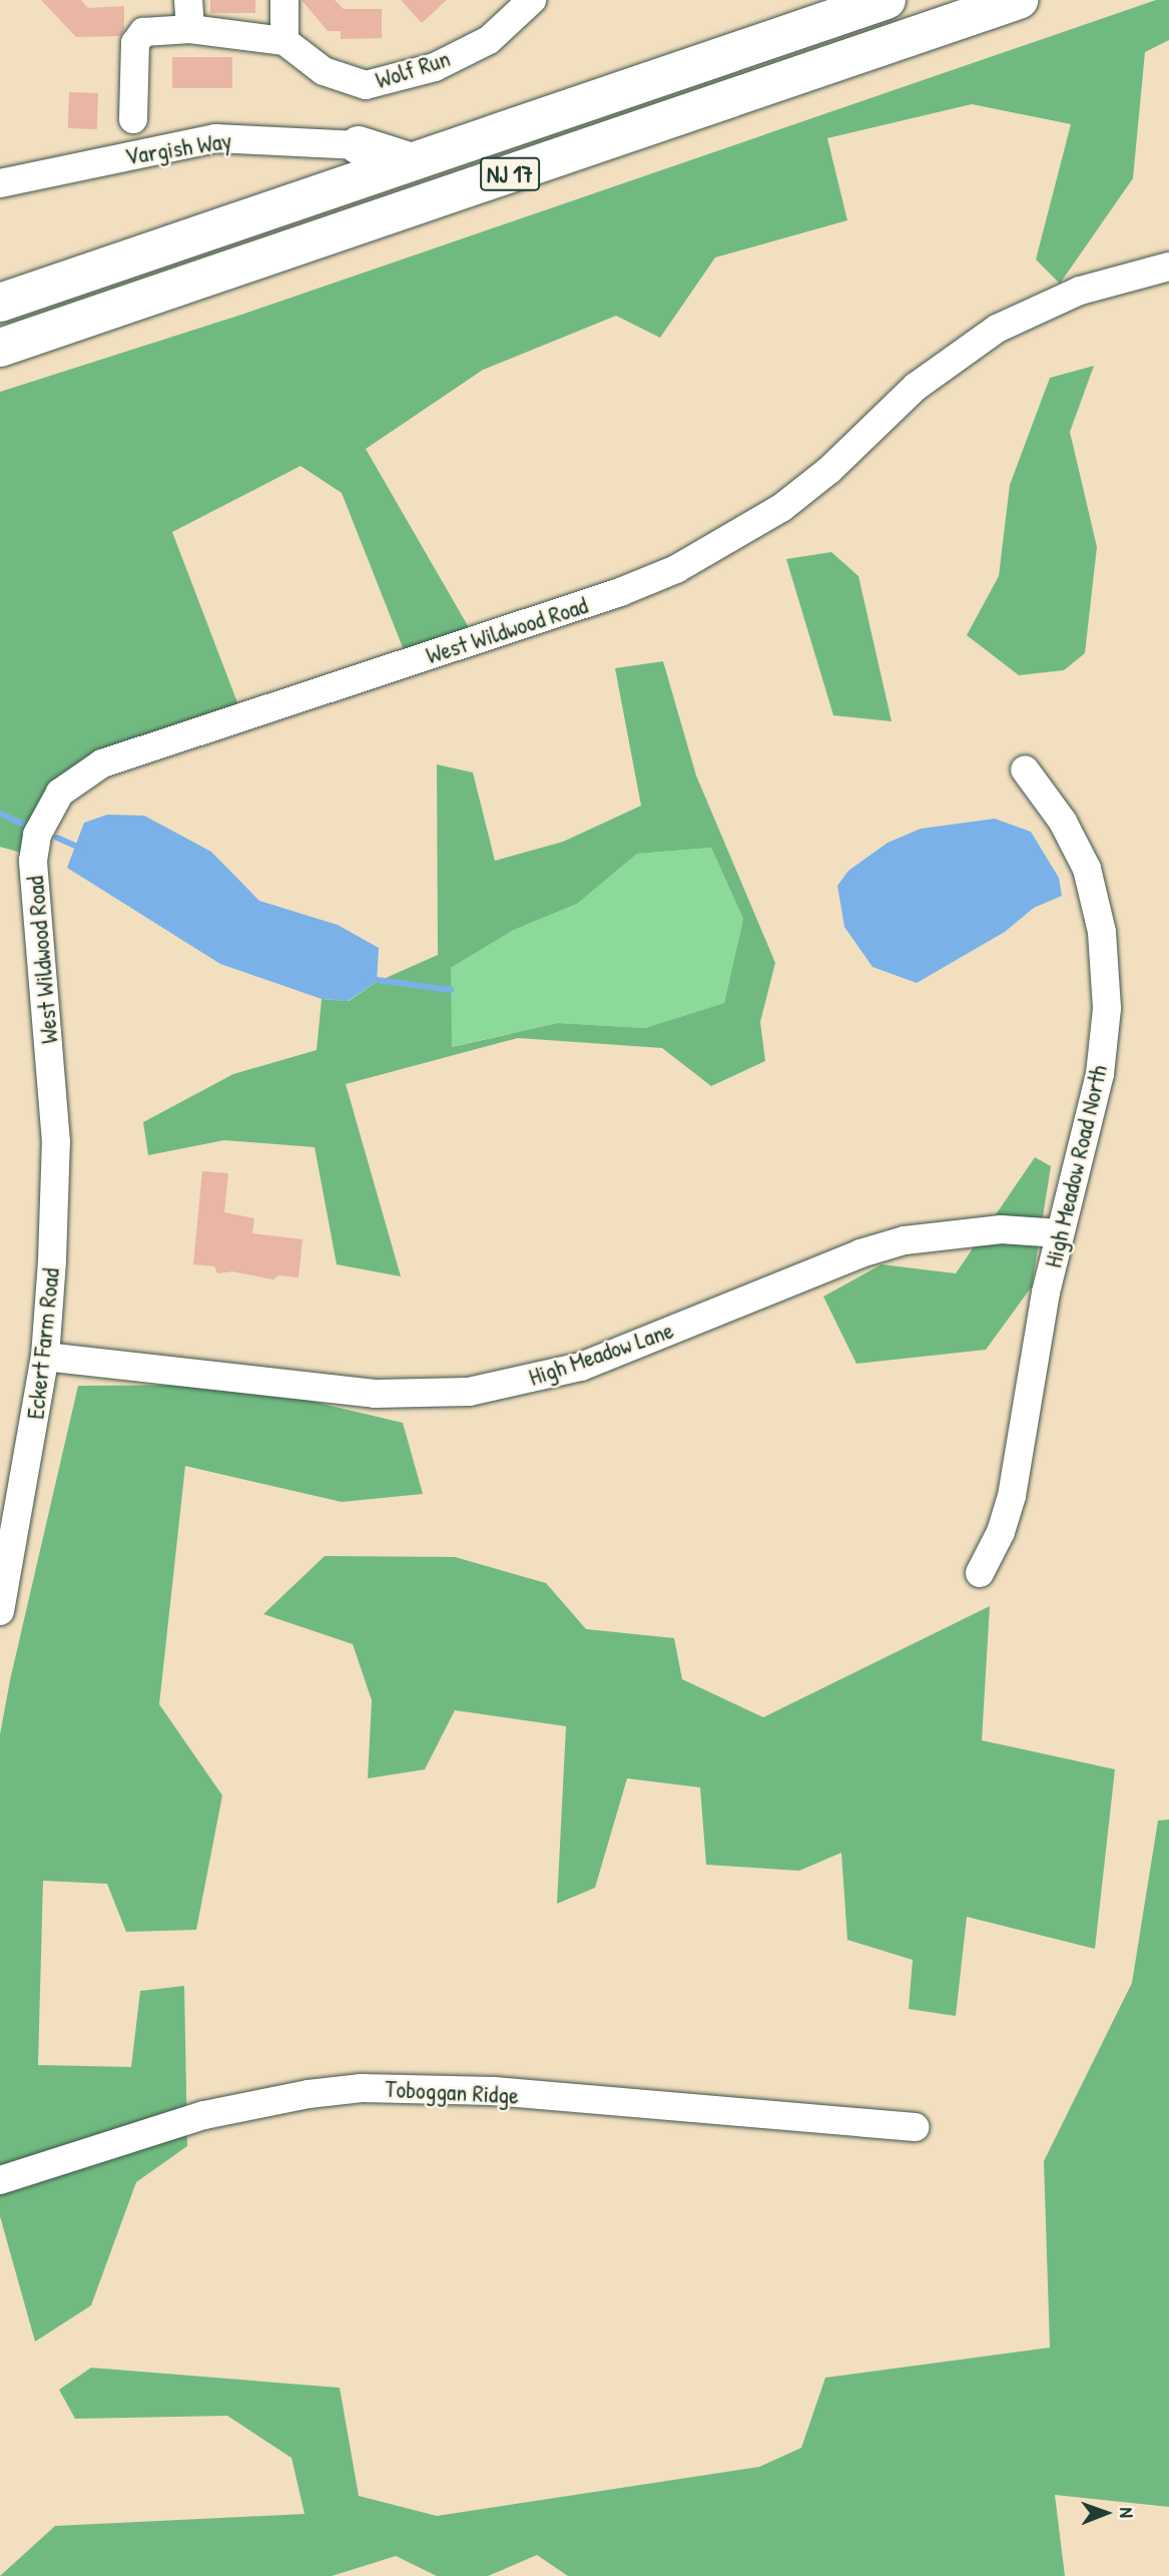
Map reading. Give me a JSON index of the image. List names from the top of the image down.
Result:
{
  "streets": {
    "highway": ["NJ 17"],
    "street": [
      "Wolf Run",
      "Vargish Way",
      "West Wildwood Road",
      "High Meadow Road North",
      "Eckert Farm Road",
      "High Meadow Lane",
      "Toboggan Ridge"
    ]
  },
  "crossings": [
    ["West Wildwood Road", "Eckert Farm Road"],
    ["High Meadow Road North", "High Meadow Lane"],
    ["Eckert Farm Road", "High Meadow Lane"]
  ],
  "north": "right"
}
